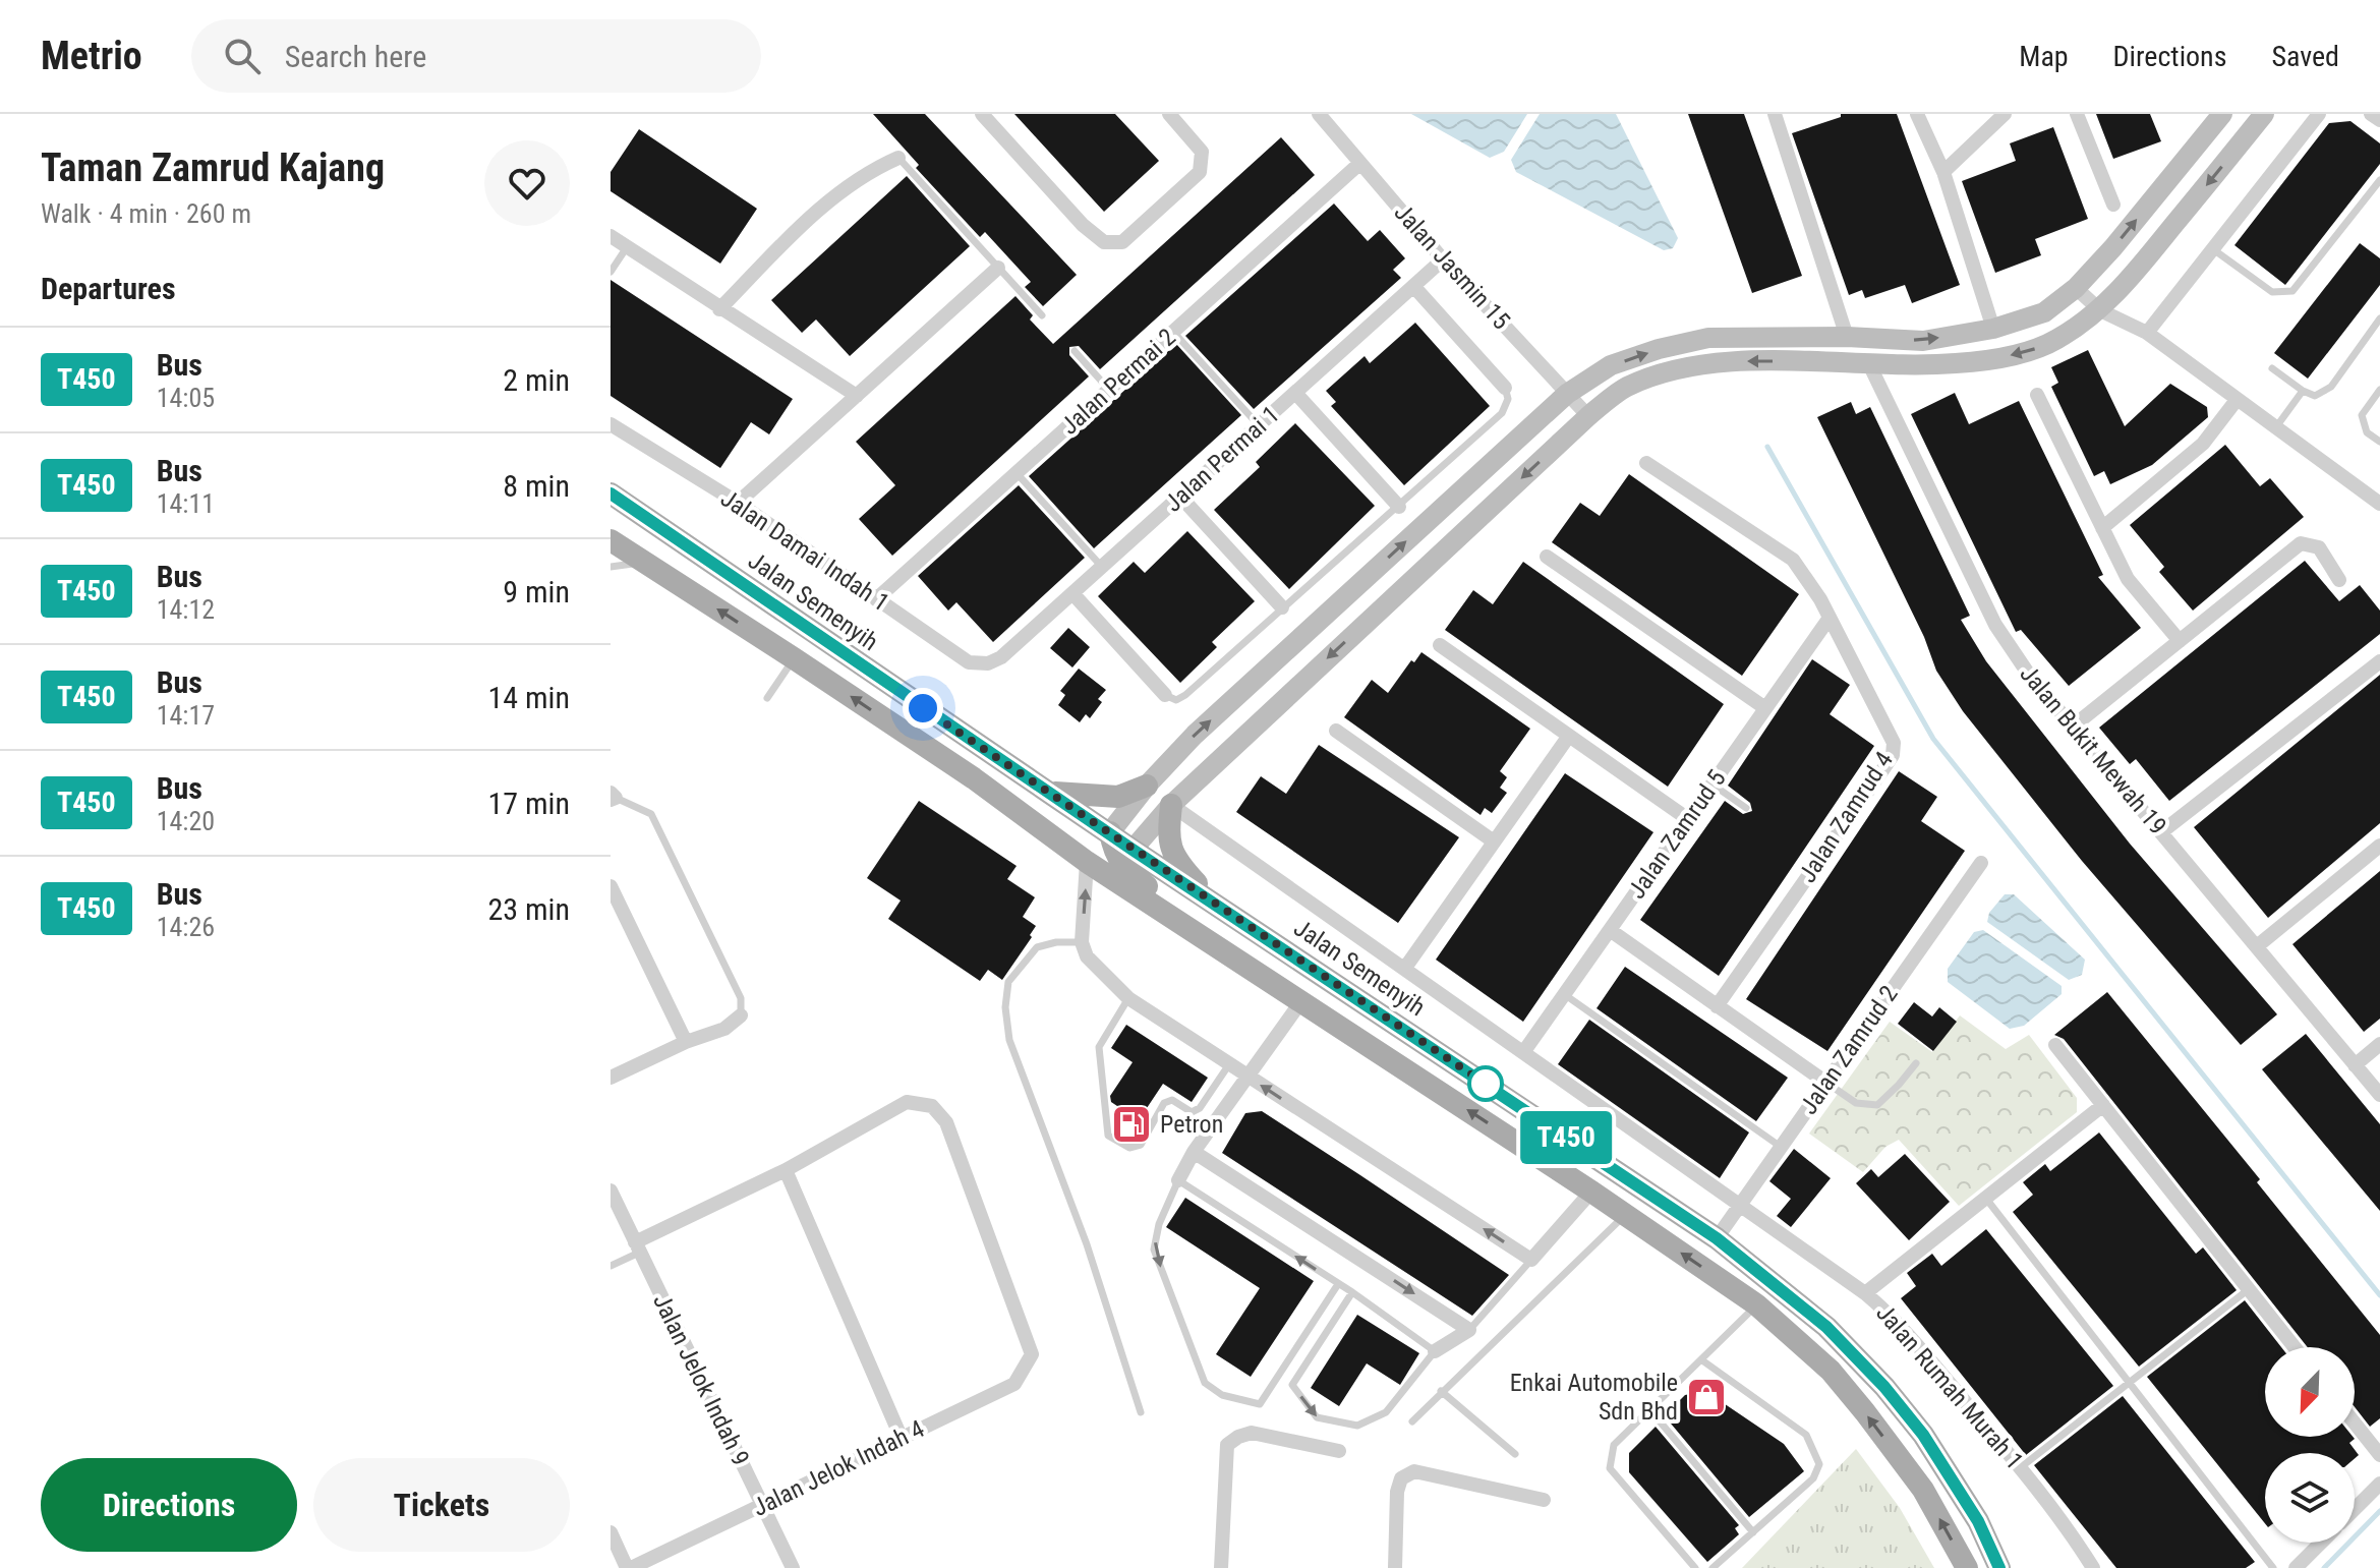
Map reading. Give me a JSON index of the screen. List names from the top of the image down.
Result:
{
  "streets": {
    "main road": ["Jalan Semenyih"],
    "street": [
      "Jalan Jasmin 15",
      "Jalan Permai 2",
      "Jalan Permai 1",
      "Jalan Damai Indah 1",
      "Jalan Bukit Mewah 19",
      "Jalan Zamrud 4",
      "Jalan Zamrud 5",
      "Jalan Zamrud 2",
      "Jalan Jelok Indah 9",
      "Jalan Rumah Murah 1",
      "Jalan Jelok Indah 4"
    ]
  },
  "crossings": [
    ["Jalan Jasmin 15", "Jalan Permai 2"],
    ["Jalan Jasmin 15", "Jalan Permai 1"],
    ["Jalan Permai 2", "Jalan Damai Indah 1"],
    ["Jalan Permai 1", "Jalan Damai Indah 1"],
    ["Jalan Semenyih", "Jalan Zamrud 2"],
    ["Jalan Zamrud 4", "Jalan Zamrud 5"],
    ["Jalan Zamrud 5", "Jalan Rumah Murah 1"],
    ["Jalan Zamrud 2", "Jalan Rumah Murah 1"],
    ["Jalan Jelok Indah 9", "Jalan Jelok Indah 4"]
  ],
  "places": {
    "fuel station": ["Petron"],
    "shop": ["Enkai Automobile Sdn Bhd"]
  },
  "lines": ["bus line T450"],
  "north": "bottom left",
  "page": {
    "header": "Metrio",
    "search": "Search here",
    "nav": ["Map", "Directions", "Saved"],
    "heading": [
      ["Taman Zamrud Kajang", "Walk · 4 min · 260 m"],
      "Departures"
    ],
    "on_map": "T450",
    "list": [
      {
        "mark": "T450",
        "name": "Bus",
        "note": "14:05",
        "value": "2 min"
      },
      {
        "mark": "T450",
        "name": "Bus",
        "note": "14:11",
        "value": "8 min"
      },
      {
        "mark": "T450",
        "name": "Bus",
        "note": "14:12",
        "value": "9 min"
      },
      {
        "mark": "T450",
        "name": "Bus",
        "note": "14:17",
        "value": "14 min"
      },
      {
        "mark": "T450",
        "name": "Bus",
        "note": "14:20",
        "value": "17 min"
      },
      {
        "mark": "T450",
        "name": "Bus",
        "note": "14:26",
        "value": "23 min"
      }
    ],
    "buttons": ["Directions", "Tickets"]
  }
}
